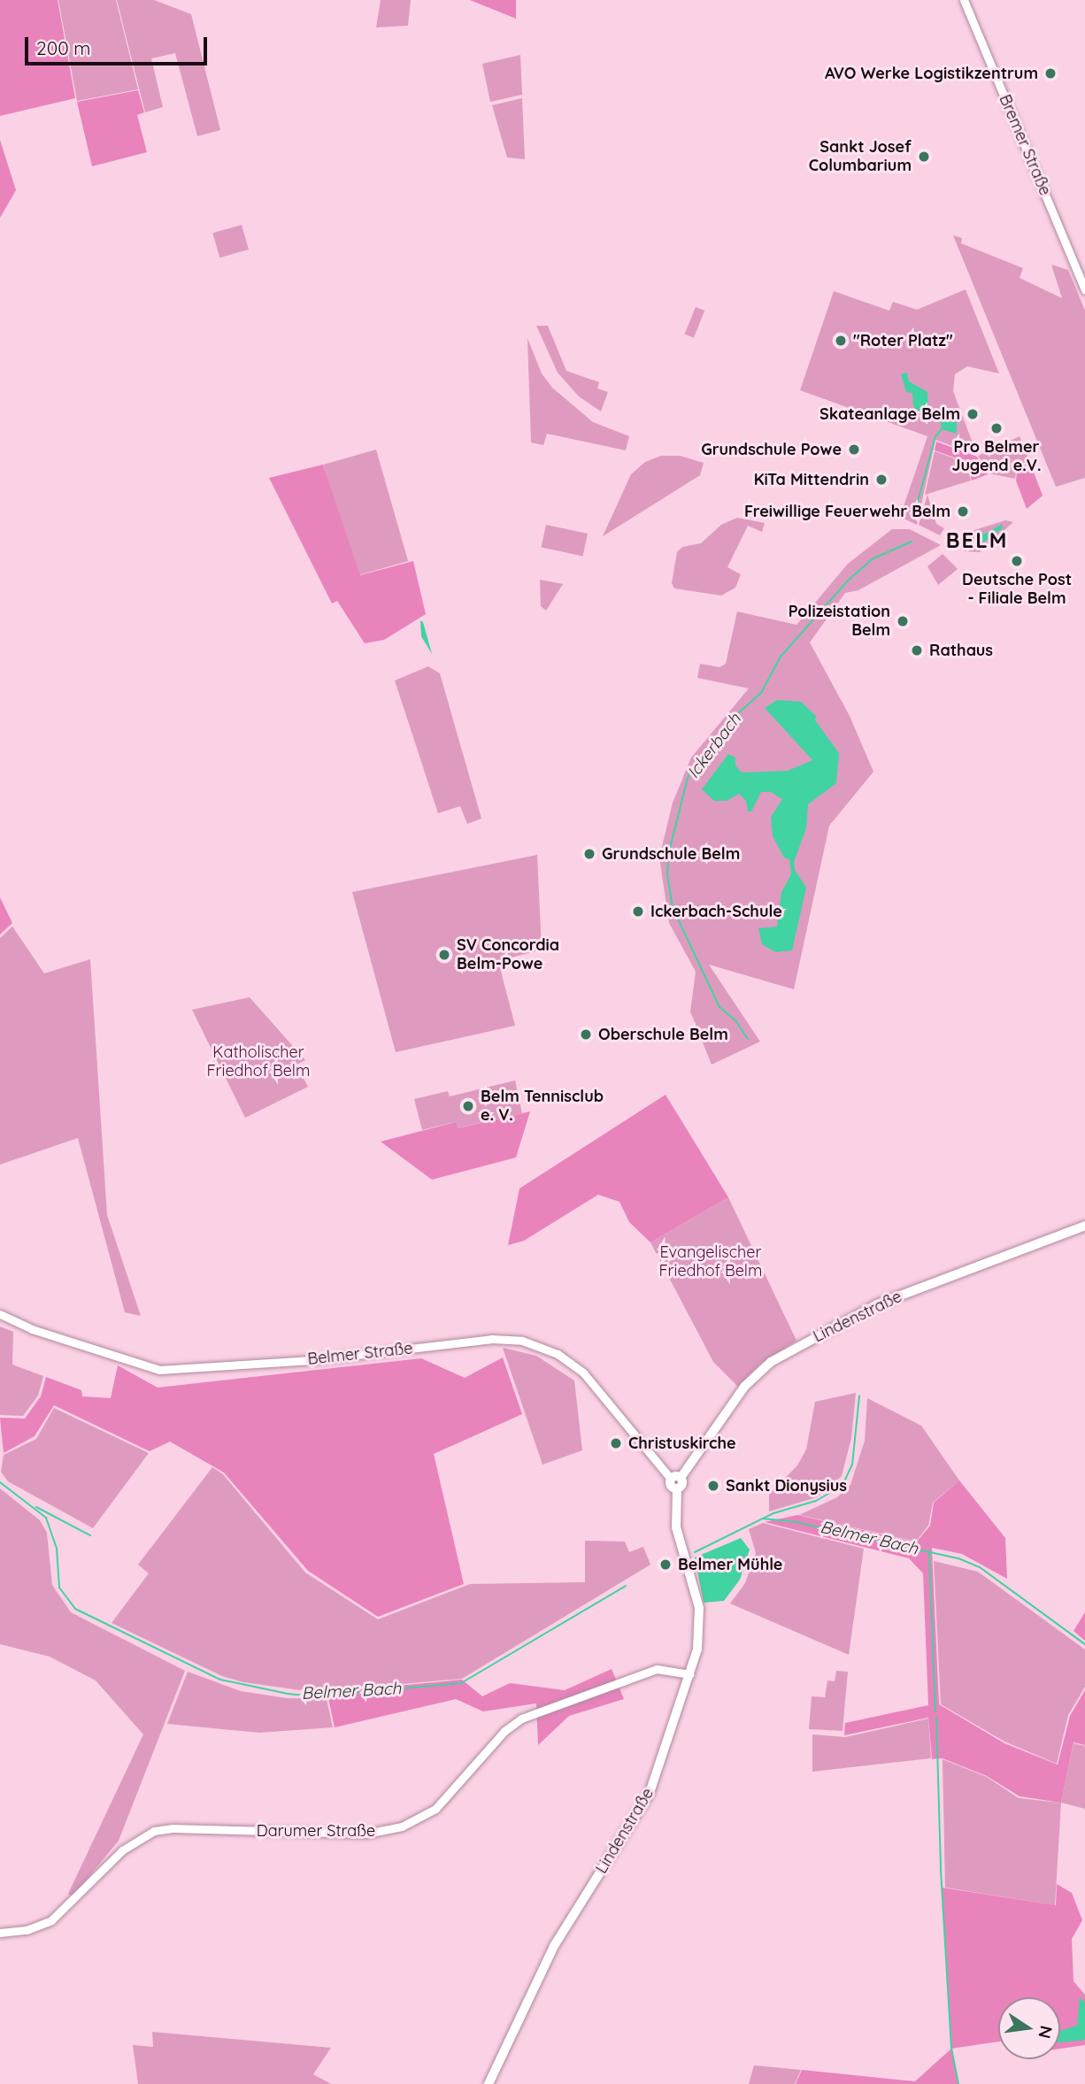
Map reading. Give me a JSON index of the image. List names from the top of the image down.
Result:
{
  "streets": {
    "main road": ["Lindenstraße"],
    "street": ["Bremer Straße", "Belmer Straße", "Darumer Straße"]
  },
  "crossings": [
    ["Lindenstraße", "Belmer Straße"],
    ["Lindenstraße", "Darumer Straße"]
  ],
  "districts": ["BELM"],
  "water": ["Ickerbach", "Belmer Bach"],
  "parks": ["Katholischer Friedhof Belm", "Evangelischer Friedhof Belm"],
  "places": [
    "AVO Werke Logistikzentrum",
    "Sankt Josef Columbarium",
    "\"Roter Platz\"",
    "Skateanlage Belm",
    "Pro Belmer Jugend e.V.",
    "Grundschule Powe",
    "KiTa Mittendrin",
    "Freiwillige Feuerwehr Belm",
    "Deutsche Post - Filiale Belm",
    "Polizeistation Belm",
    "Rathaus",
    "Grundschule Belm",
    "Ickerbach-Schule",
    "SV Concordia Belm-Powe",
    "Oberschule Belm",
    "Belm Tennisclub e. V.",
    "Christuskirche",
    "Sankt Dionysius",
    "Belmer Mühle"
  ],
  "scale_bar": "200 m",
  "north": "right"
}
